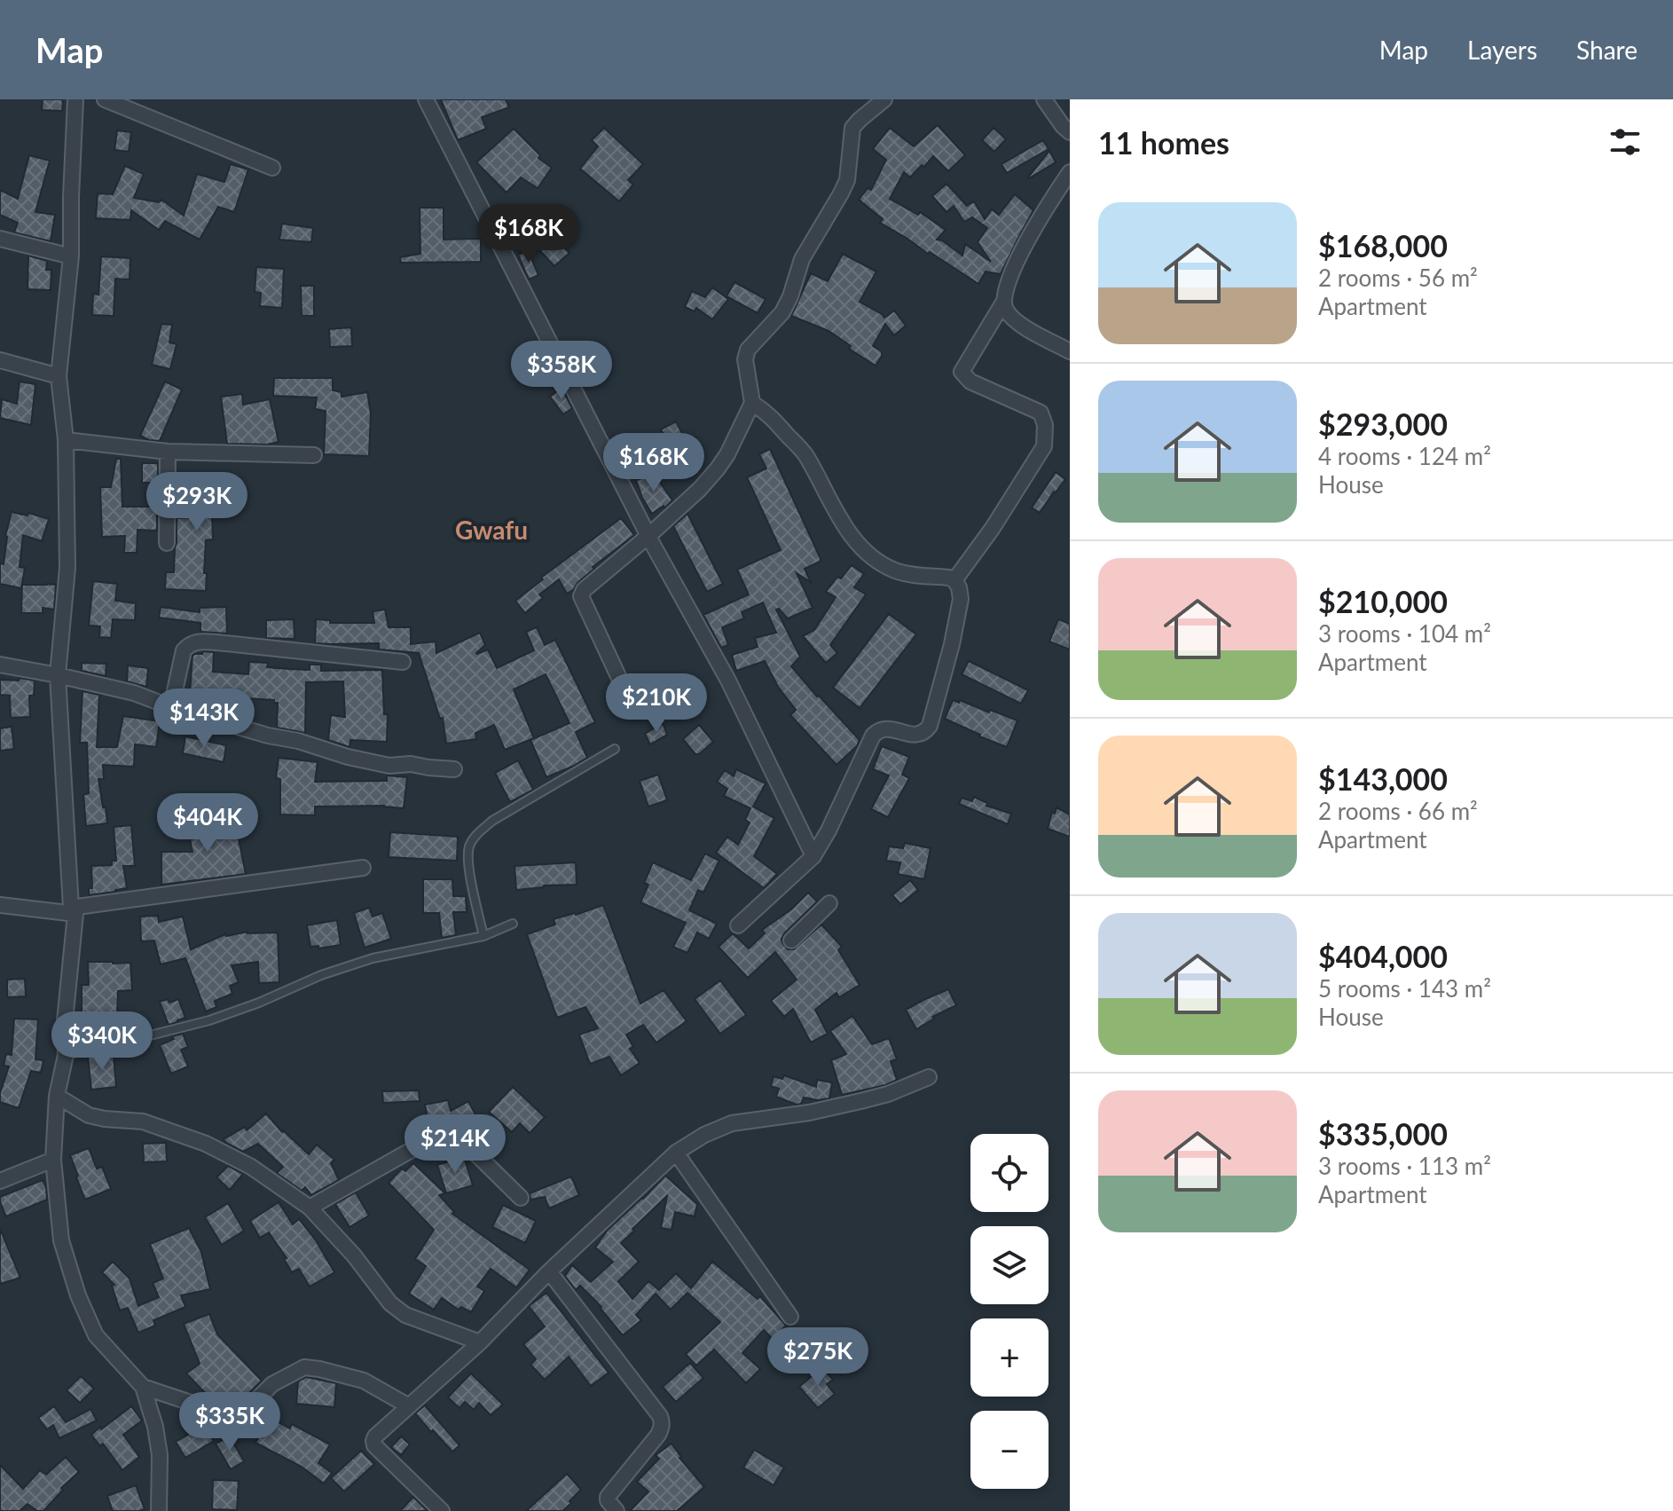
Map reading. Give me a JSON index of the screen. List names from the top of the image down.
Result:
{
  "districts": ["Gwafu"],
  "page": {
    "header": "Map",
    "nav": ["Map", "Layers", "Share"],
    "heading": "11 homes",
    "list": [
      {
        "name": "$168,000",
        "note": "2 rooms · 56 m² · Apartment"
      },
      {
        "name": "$293,000",
        "note": "4 rooms · 124 m² · House"
      },
      {
        "name": "$210,000",
        "note": "3 rooms · 104 m² · Apartment"
      },
      {
        "name": "$143,000",
        "note": "2 rooms · 66 m² · Apartment"
      },
      {
        "name": "$404,000",
        "note": "5 rooms · 143 m² · House"
      },
      {
        "name": "$335,000",
        "note": "3 rooms · 113 m² · Apartment"
      }
    ],
    "price": [
      "$168K",
      "$358K",
      "$168K",
      "$293K",
      "$210K",
      "$143K",
      "$404K",
      "$340K",
      "$214K",
      "$275K",
      "$335K"
    ],
    "map_buttons": ["+", "−"]
  }
}
